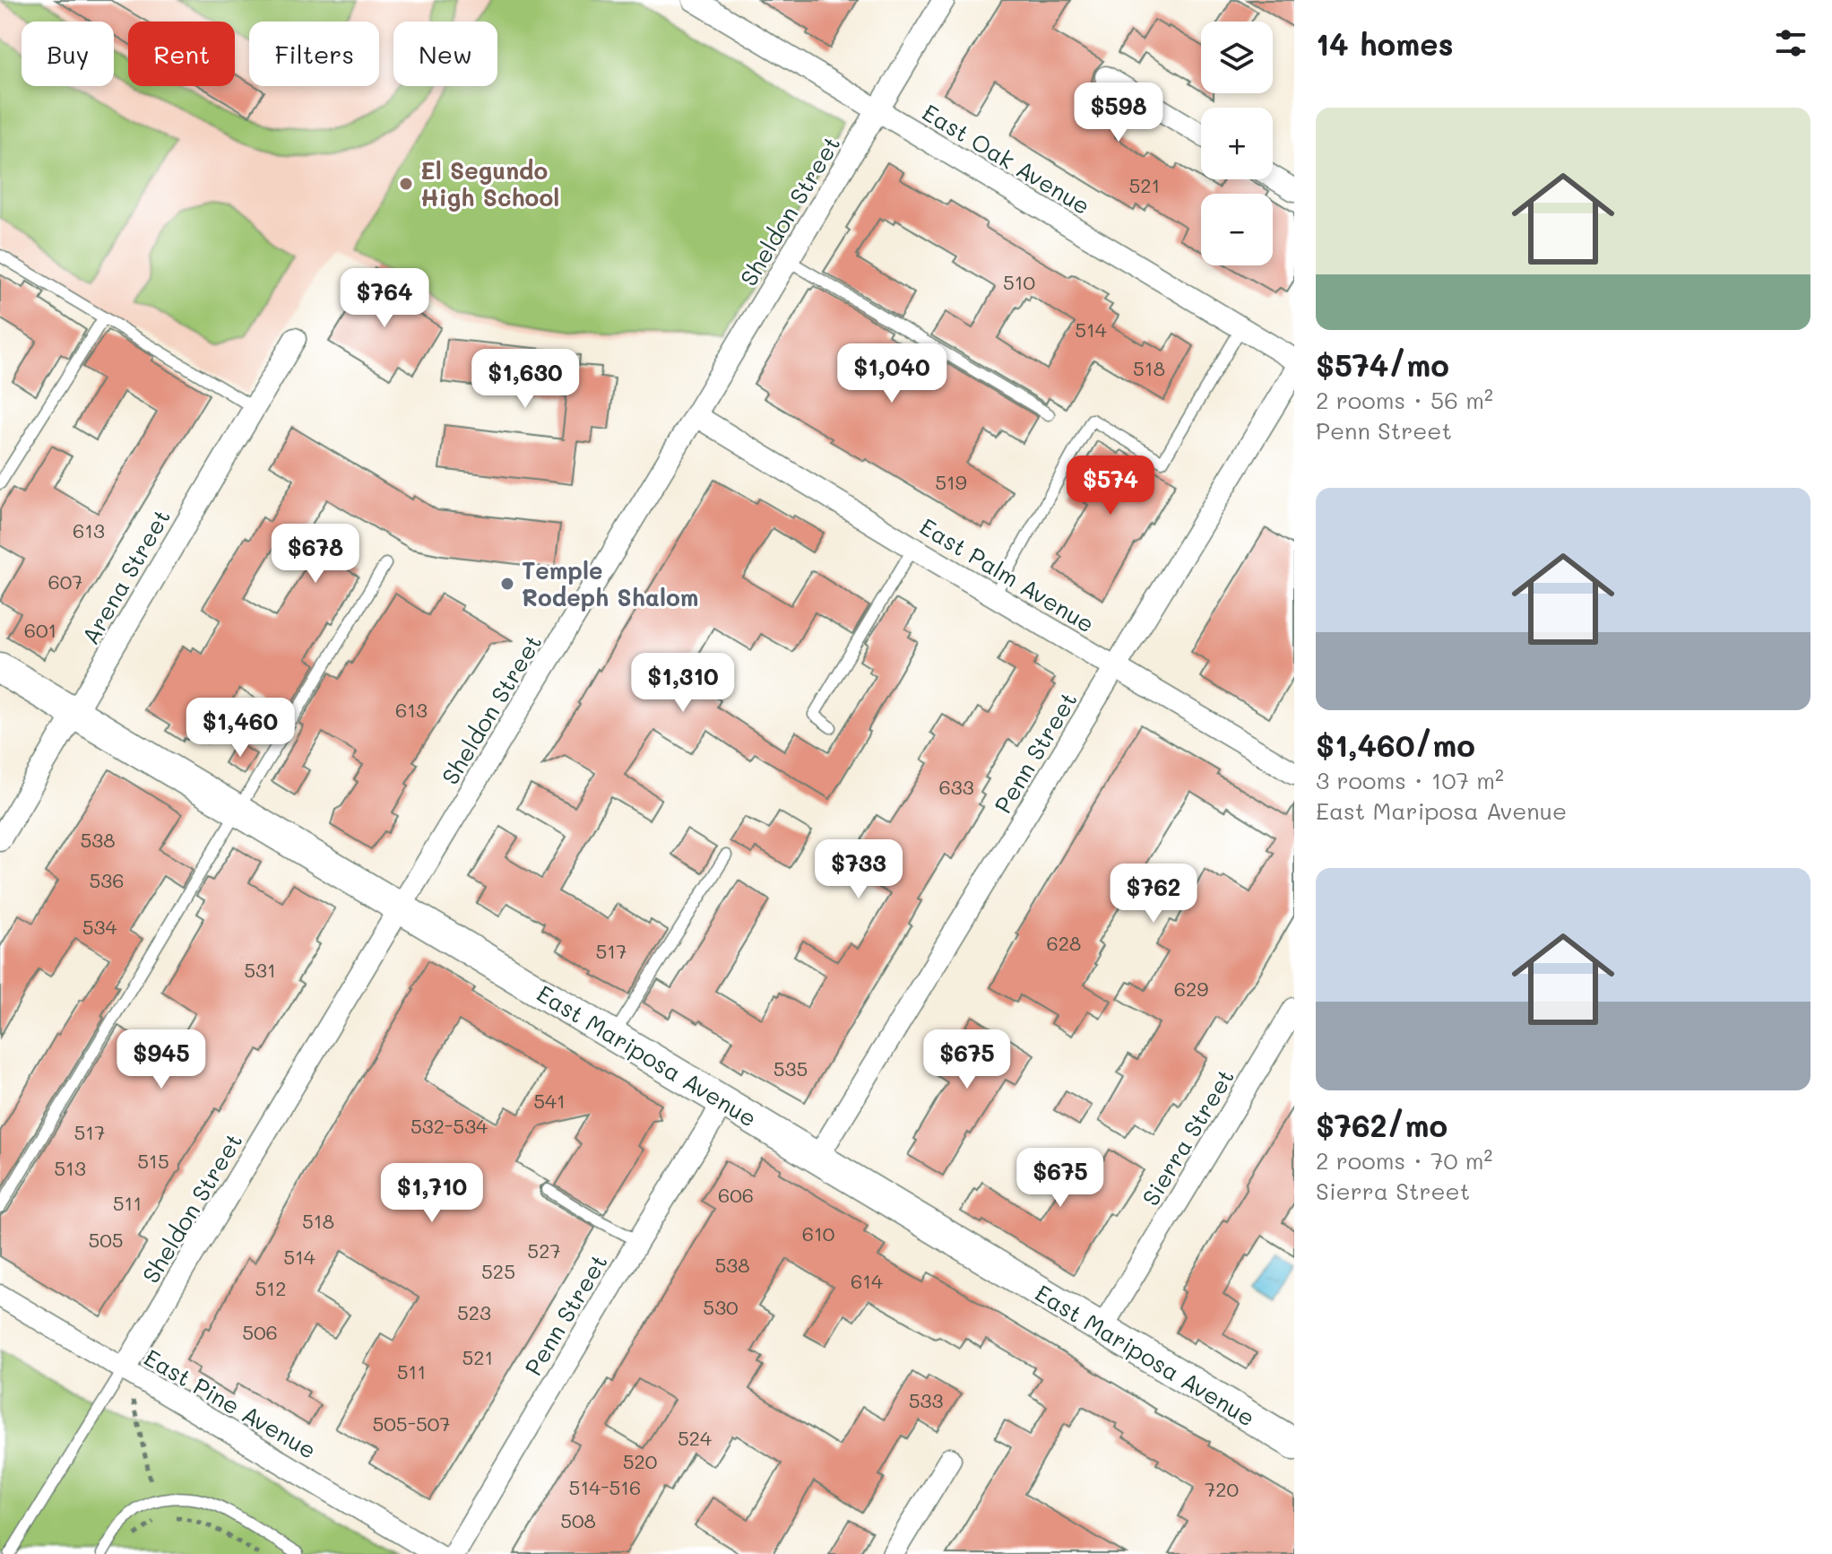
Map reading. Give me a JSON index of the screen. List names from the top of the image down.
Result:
{
  "streets": {
    "street": [
      "East Oak Avenue",
      "Sheldon Street",
      "East Palm Avenue",
      "Arena Street",
      "Penn Street",
      "East Mariposa Avenue",
      "Sierra Street",
      "East Pine Avenue"
    ]
  },
  "crossings": [
    ["East Oak Avenue", "Sheldon Street"],
    ["Sheldon Street", "East Palm Avenue"],
    ["Sheldon Street", "East Mariposa Avenue"],
    ["Sheldon Street", "East Pine Avenue"],
    ["East Palm Avenue", "Penn Street"],
    ["Arena Street", "East Mariposa Avenue"],
    ["Penn Street", "East Mariposa Avenue"],
    ["East Mariposa Avenue", "Sierra Street"]
  ],
  "places": ["El Segundo High School", "Temple Rodeph Shalom"],
  "house_numbers": [
    "521",
    "510",
    "514",
    "518",
    "519",
    "613",
    "607",
    "601",
    "613",
    "633",
    "538",
    "536",
    "534",
    "628",
    "517",
    "531",
    "629",
    "535",
    "541",
    "532-534",
    "517",
    "515",
    "513",
    "606",
    "511",
    "518",
    "610",
    "505",
    "527",
    "514",
    "538",
    "525",
    "614",
    "512",
    "530",
    "523",
    "506",
    "521",
    "511",
    "533",
    "505-507",
    "524",
    "520",
    "514-516",
    "720",
    "508"
  ],
  "page": {
    "heading": "14 homes",
    "map_buttons": ["+", "−"],
    "chip": [
      "Buy",
      "Rent",
      "Filters",
      "New"
    ],
    "price": [
      "$598",
      "$764",
      "$1,040",
      "$1,630",
      "$574",
      "$678",
      "$1,310",
      "$1,460",
      "$733",
      "$762",
      "$945",
      "$675",
      "$675",
      "$1,710"
    ],
    "list": [
      {
        "name": "$574/mo",
        "note": "2 rooms · 56 m² · Penn Street"
      },
      {
        "name": "$1,460/mo",
        "note": "3 rooms · 107 m² · East Mariposa Avenue"
      },
      {
        "name": "$762/mo",
        "note": "2 rooms · 70 m² · Sierra Street"
      }
    ]
  }
}
